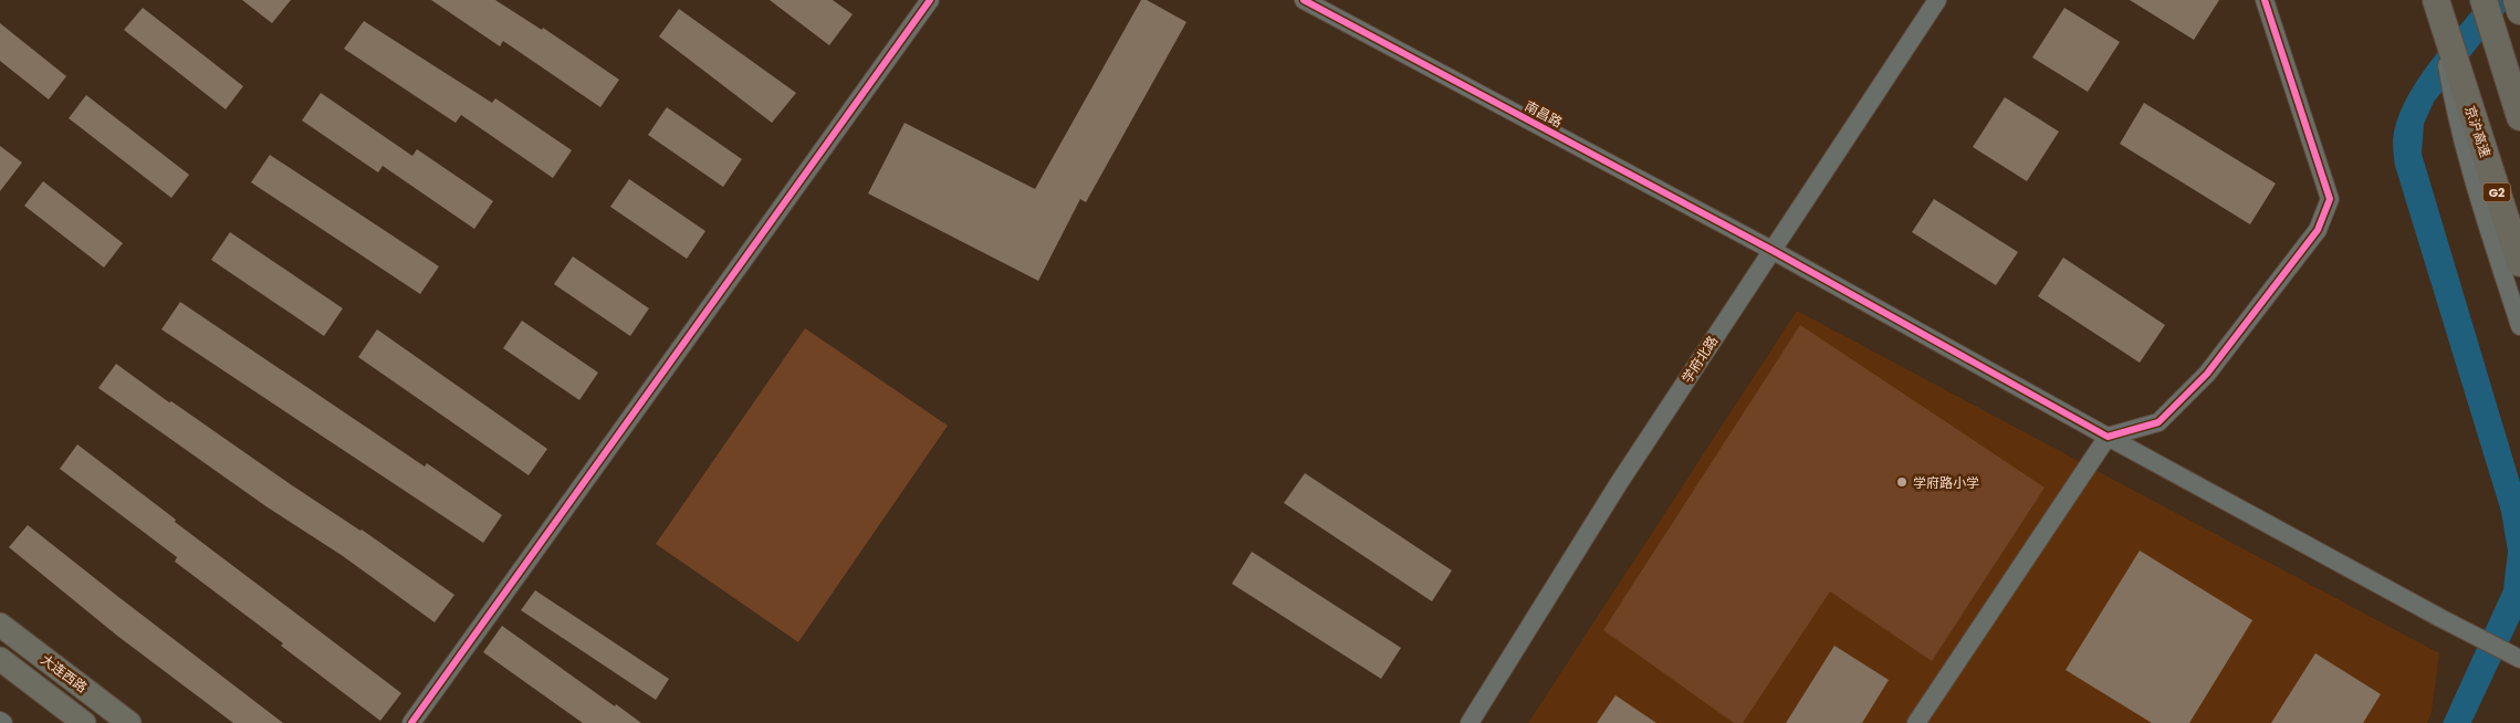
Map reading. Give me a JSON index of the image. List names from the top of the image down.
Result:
{
  "streets": {
    "highway": ["京沪高速", "G2"],
    "main road": ["大连西路"],
    "street": ["南昌路", "学府北路"]
  },
  "crossings": [
    ["南昌路", "学府北路"]
  ],
  "places": ["学府路小学"]
}
